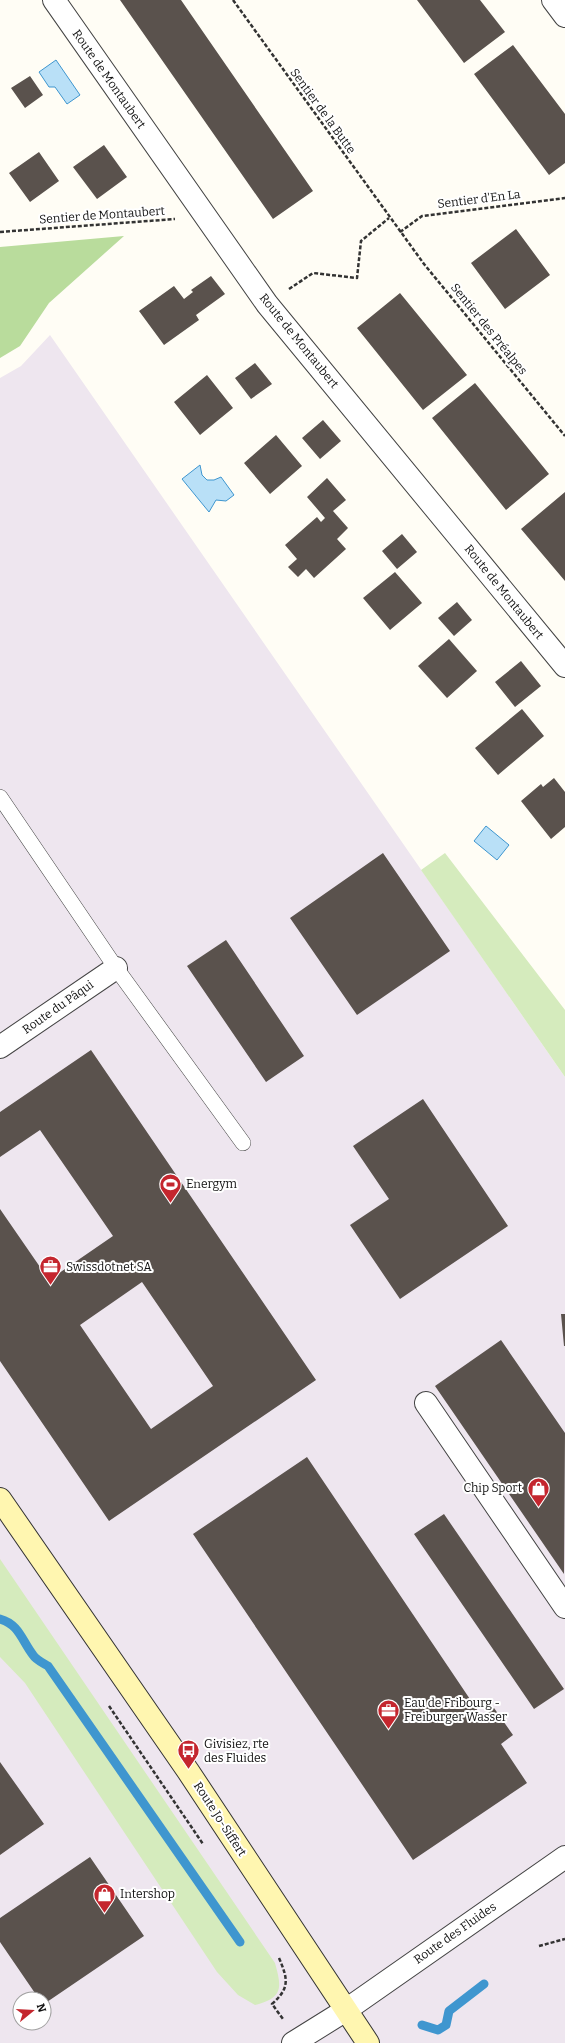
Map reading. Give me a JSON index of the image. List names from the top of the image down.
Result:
{
  "streets": {
    "street": [
      "Route de Montaubert",
      "Route du Pâqui",
      "Route Jo-Siffert",
      "Route des Fluides"
    ],
    "path": [
      "Sentier de la Butte",
      "Sentier d'En La",
      "Sentier de Montaubert",
      "Sentier des Préalpes"
    ]
  },
  "crossings": [
    ["Route de Montaubert", "Sentier de Montaubert"],
    ["Sentier de la Butte", "Sentier d'En La"],
    ["Sentier de la Butte", "Sentier des Préalpes"],
    ["Sentier d'En La", "Sentier des Préalpes"],
    ["Route Jo-Siffert", "Route des Fluides"]
  ],
  "places": {
    "sports": ["Energym"],
    "office": ["Swissdotnet SA", "Eau de Fribourg - Freiburger Wasser"],
    "shop": ["Chip Sport", "Intershop"],
    "bus stop": ["Givisiez, rte des Fluides"]
  },
  "north": "right"
}
